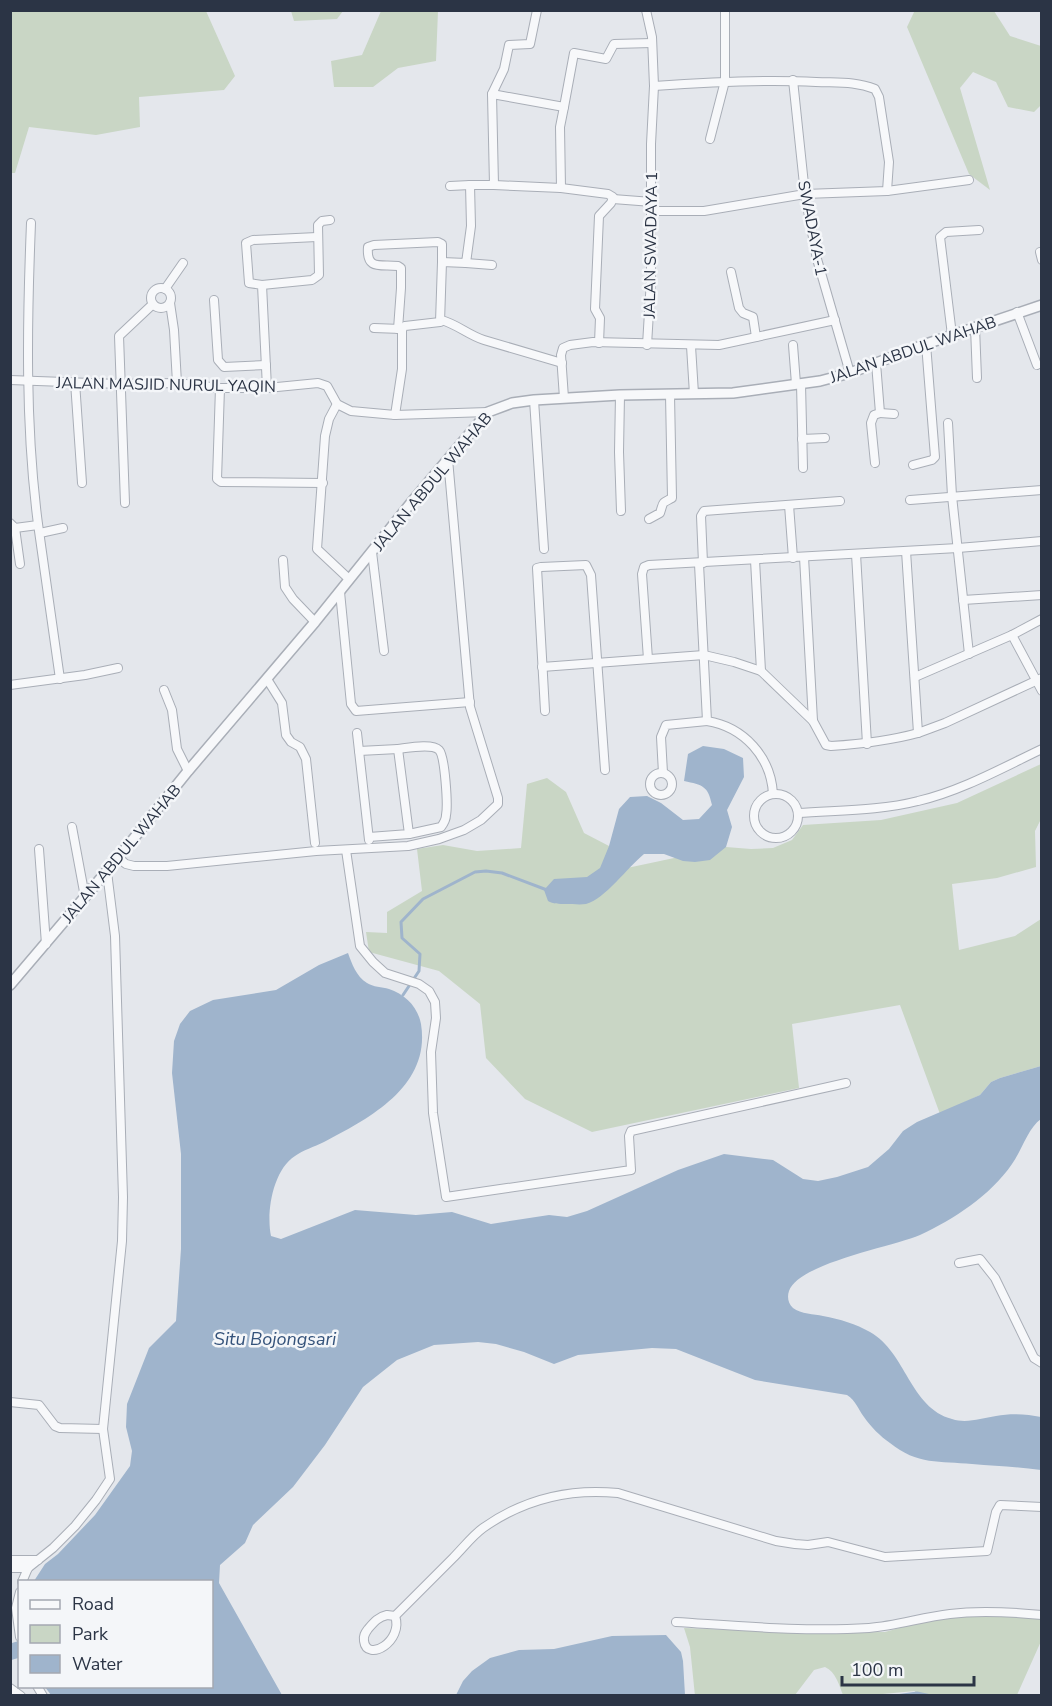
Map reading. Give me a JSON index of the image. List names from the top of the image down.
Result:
{
  "streets": {
    "street": [
      "SWADAYA-1",
      "JALAN SWADAYA 1",
      "JALAN ABDUL WAHAB",
      "JALAN MASJID NURUL YAQIN"
    ]
  },
  "crossings": [
    ["SWADAYA-1", "JALAN ABDUL WAHAB"]
  ],
  "water": ["Situ Bojongsari"],
  "legend": ["Road", "Park", "Water"],
  "scale_bar": "100 m"
}
